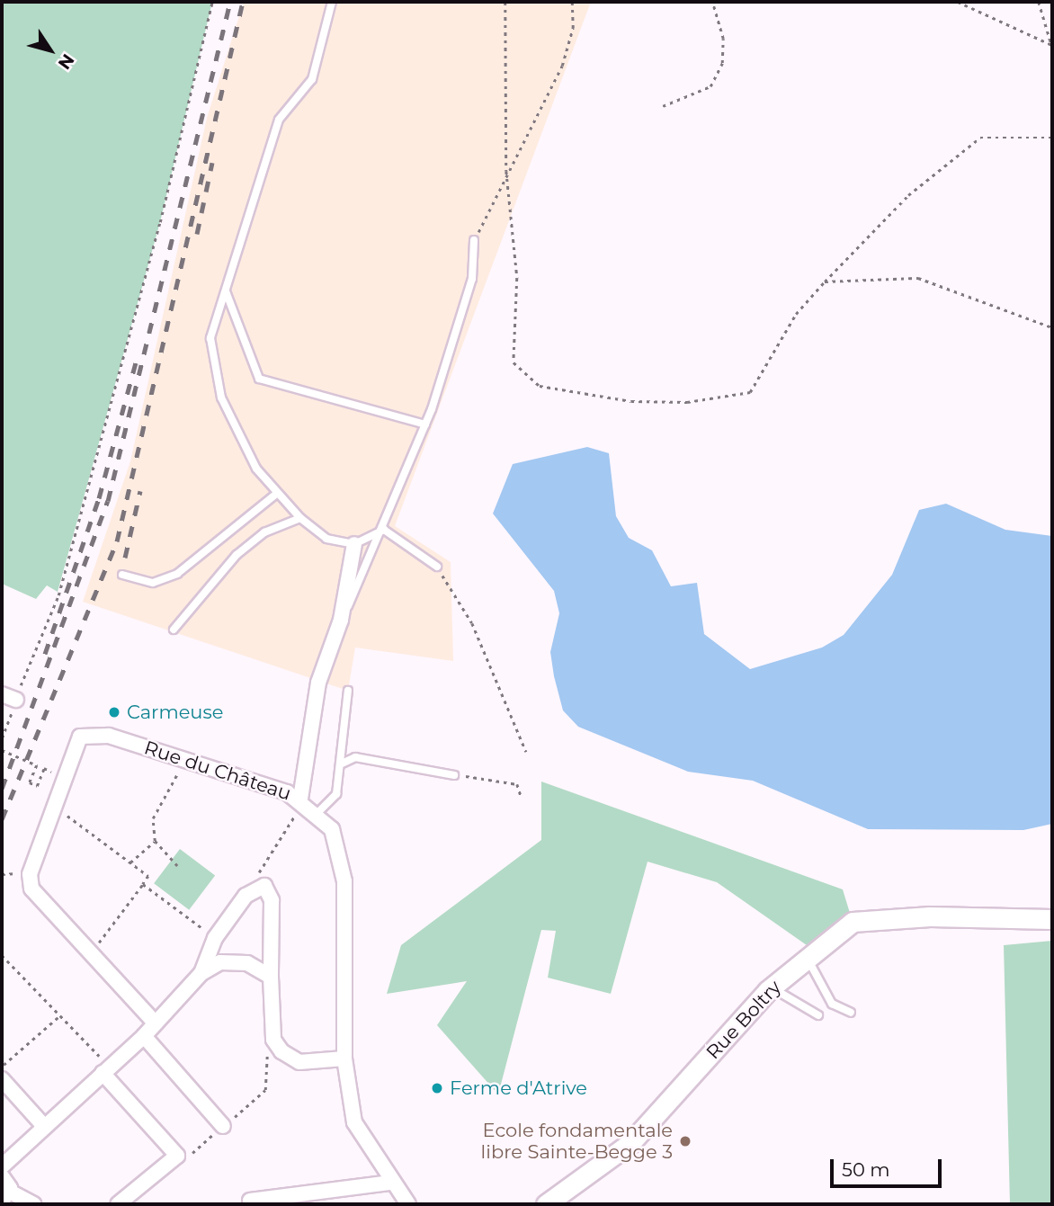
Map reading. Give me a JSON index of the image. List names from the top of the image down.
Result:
{
  "streets": {
    "street": ["Rue du Château", "Rue Boltry"]
  },
  "places": ["Carmeuse", "Ferme d'Atrive", "Ecole fondamentale libre Sainte-Begge 3"],
  "scale_bar": "50 m",
  "north": "bottom right"
}
